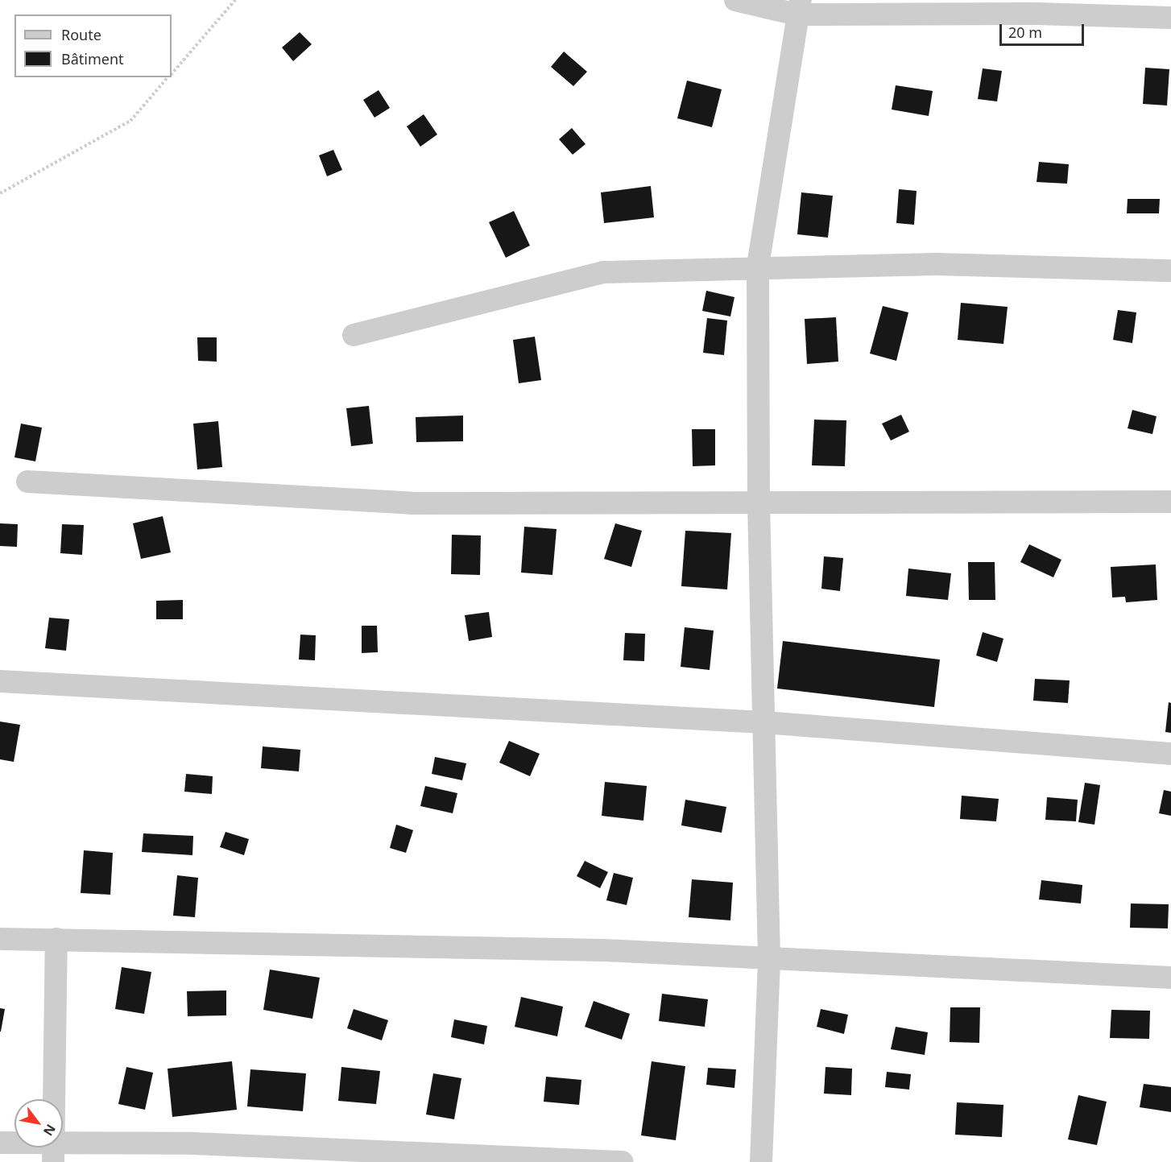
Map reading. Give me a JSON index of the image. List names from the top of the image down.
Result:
{
  "legend": ["Route", "Bâtiment"],
  "scale_bar": "20 m",
  "north": "bottom right"
}
